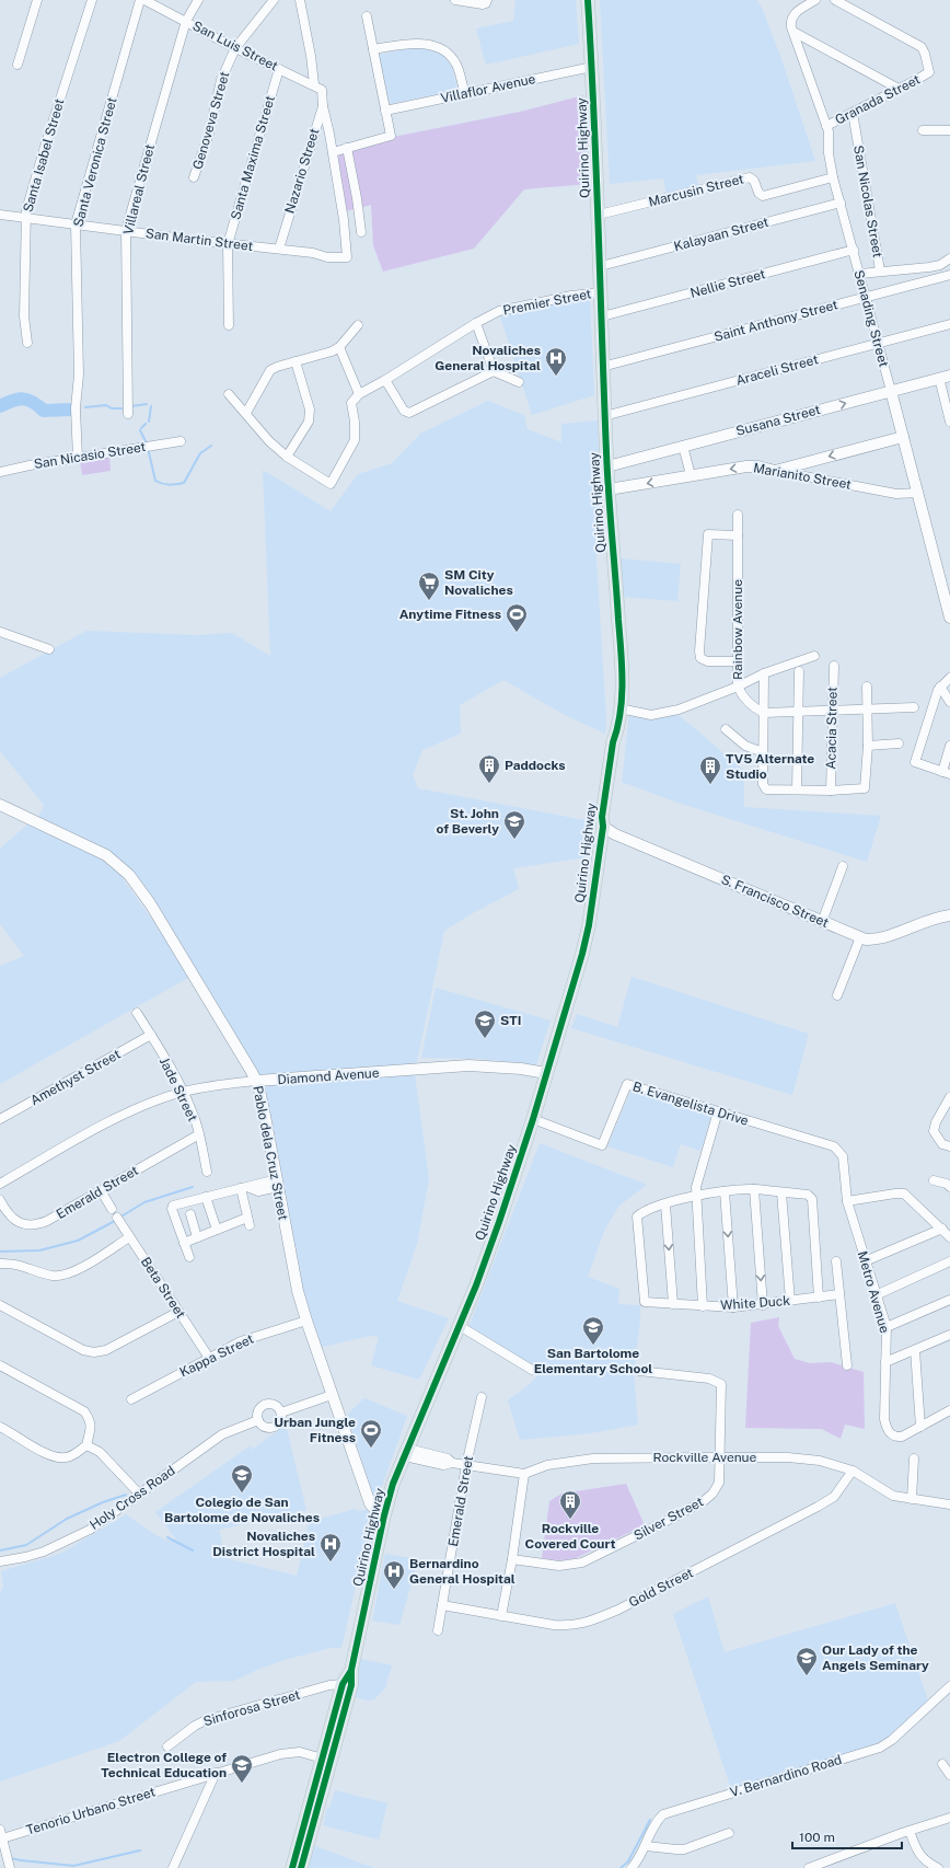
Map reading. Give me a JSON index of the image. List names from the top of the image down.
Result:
{
  "streets": {
    "main road": ["Quirino Highway"],
    "street": [
      "San Luis Street",
      "Villaflor Avenue",
      "Granada Street",
      "Genoveva Street",
      "Santa Isabel Street",
      "Santa Maxima Street",
      "Santa Veronica Street",
      "Nazario Street",
      "Villareal Street",
      "Marcusin Street",
      "San Nicolas Street",
      "Kalayaan Street",
      "San Martin Street",
      "Nellie Street",
      "Premier Street",
      "Senading Street",
      "Saint Anthony Street",
      "Araceli Street",
      "Susana Street",
      "San Nicasio Street",
      "Marianito Street",
      "Rainbow Avenue",
      "Acacia Street",
      "S. Francisco Street",
      "Diamond Avenue",
      "Amethyst Street",
      "Jade Street",
      "B. Evangelista Drive",
      "Pablo dela Cruz Street",
      "Emerald Street",
      "Beta Street",
      "Metro Avenue",
      "White Duck",
      "Kappa Street",
      "Rockville Avenue",
      "Holy Cross Road",
      "Silver Street",
      "Gold Street",
      "Sinforosa Street",
      "V. Bernardino Road",
      "Tenorio Urbano Street"
    ]
  },
  "crossings": [
    ["San Luis Street", "Genoveva Street"],
    ["San Luis Street", "Santa Maxima Street"],
    ["San Luis Street", "Nazario Street"],
    ["San Luis Street", "Villareal Street"],
    ["Villaflor Avenue", "Quirino Highway"],
    ["Granada Street", "San Nicolas Street"],
    ["Granada Street", "Senading Street"],
    ["Quirino Highway", "Marcusin Street"],
    ["Quirino Highway", "Kalayaan Street"],
    ["Quirino Highway", "Nellie Street"],
    ["Quirino Highway", "Premier Street"],
    ["Quirino Highway", "Saint Anthony Street"],
    ["Quirino Highway", "Araceli Street"],
    ["Quirino Highway", "Susana Street"],
    ["Quirino Highway", "Marianito Street"],
    ["Quirino Highway", "S. Francisco Street"],
    ["Quirino Highway", "Diamond Avenue"],
    ["Quirino Highway", "B. Evangelista Drive"],
    ["Quirino Highway", "Pablo dela Cruz Street"],
    ["Quirino Highway", "Rockville Avenue"],
    ["Quirino Highway", "Sinforosa Street"],
    ["Quirino Highway", "Tenorio Urbano Street"],
    ["Santa Isabel Street", "San Martin Street"],
    ["Santa Maxima Street", "San Martin Street"],
    ["Santa Veronica Street", "San Martin Street"],
    ["Santa Veronica Street", "San Nicasio Street"],
    ["Nazario Street", "San Martin Street"],
    ["Villareal Street", "San Martin Street"],
    ["Marcusin Street", "Senading Street"],
    ["San Nicolas Street", "Senading Street"],
    ["Kalayaan Street", "Senading Street"],
    ["Nellie Street", "Senading Street"],
    ["Senading Street", "Saint Anthony Street"],
    ["Senading Street", "Araceli Street"],
    ["Senading Street", "Susana Street"],
    ["Senading Street", "Marianito Street"],
    ["Diamond Avenue", "Jade Street"],
    ["Diamond Avenue", "Pablo dela Cruz Street"],
    ["Amethyst Street", "Jade Street"],
    ["Jade Street", "Emerald Street"],
    ["B. Evangelista Drive", "Metro Avenue"],
    ["Pablo dela Cruz Street", "Kappa Street"],
    ["Emerald Street", "Rockville Avenue"],
    ["Emerald Street", "Gold Street"],
    ["Beta Street", "Kappa Street"],
    ["Rockville Avenue", "Silver Street"],
    ["Rockville Avenue", "Gold Street"]
  ],
  "one_way": ["Marianito Street"],
  "places": {
    "hospital": ["Novaliches General Hospital", "Novaliches District Hospital", "Bernardino General Hospital"],
    "supermarket": ["SM City Novaliches"],
    "sports": ["Anytime Fitness", "Urban Jungle Fitness"],
    "building": ["Paddocks", "TV5 Alternate Studio", "Rockville Covered Court"],
    "school or university": [
      "St. John of Beverly",
      "STI",
      "San Bartolome Elementary School",
      "Colegio de San Bartolome de Novaliches",
      "Our Lady of the Angels Seminary",
      "Electron College of Technical Education"
    ]
  },
  "scale_bar": "100 m"
}
